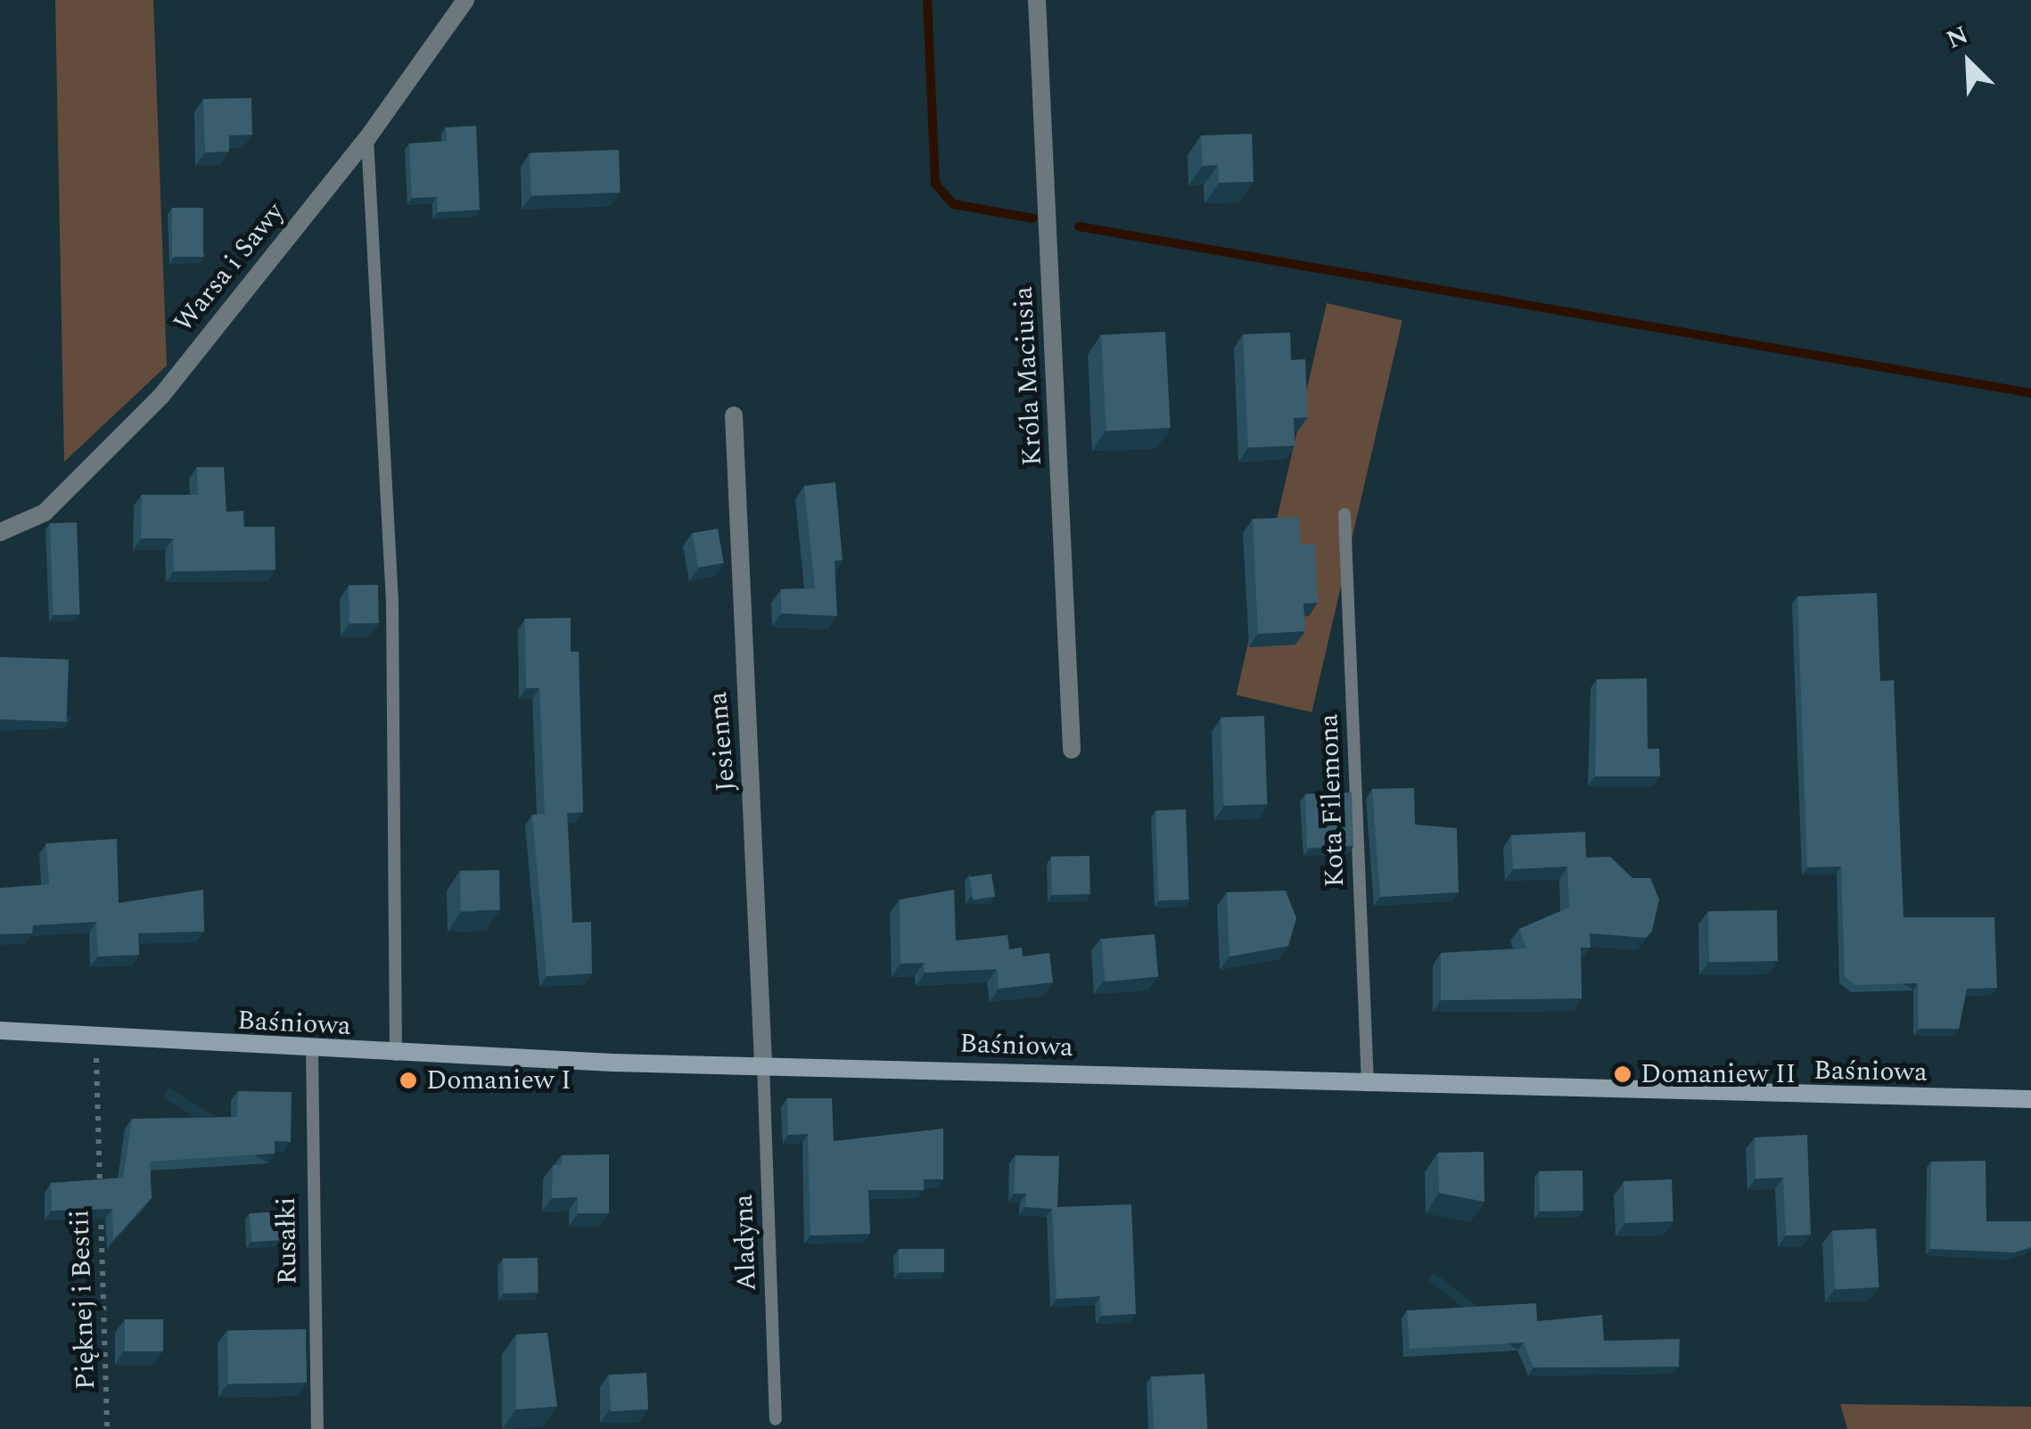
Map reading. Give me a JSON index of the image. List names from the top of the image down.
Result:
{
  "streets": {
    "main road": ["Baśniowa"],
    "street": ["Warsa i Sawy", "Króla Maciusia", "Jesienna"],
    "lane": ["Kota Filemona", "Rusałki", "Aladyna"],
    "path": ["Pięknej i Bestii"]
  },
  "crossings": [
    ["Jesienna", "Baśniowa"],
    ["Jesienna", "Aladyna"],
    ["Kota Filemona", "Baśniowa"],
    ["Baśniowa", "Rusałki"],
    ["Baśniowa", "Aladyna"]
  ],
  "places": ["Domaniew II", "Domaniew I"],
  "north": "top left"
}
